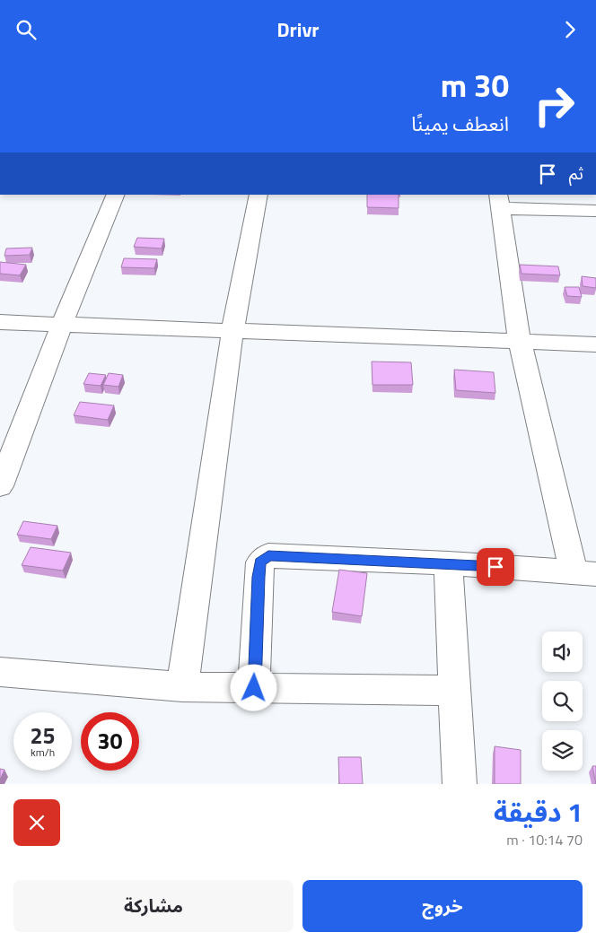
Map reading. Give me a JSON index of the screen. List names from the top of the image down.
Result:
{
  "page": {
    "header": "Drivr",
    "turn": ["30 m", "انعطف يمينًا"],
    "then": "ثم",
    "speed": "25 km/h",
    "limit": "30",
    "heading": ["1 دقيقة", "70 m · 10:14"],
    "buttons": ["خروج", "مشاركة"]
  }
}
